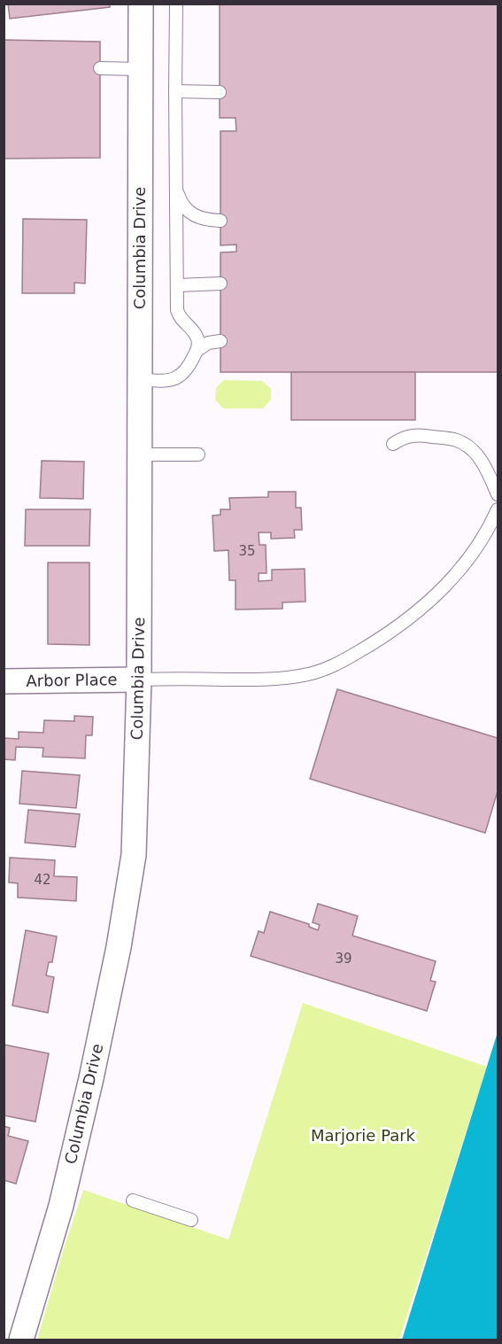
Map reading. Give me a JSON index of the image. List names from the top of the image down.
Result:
{
  "streets": {
    "street": ["Columbia Drive", "Arbor Place"]
  },
  "crossings": [
    ["Columbia Drive", "Arbor Place"]
  ],
  "parks": ["Marjorie Park"],
  "house_numbers": ["35", "42", "39"]
}
